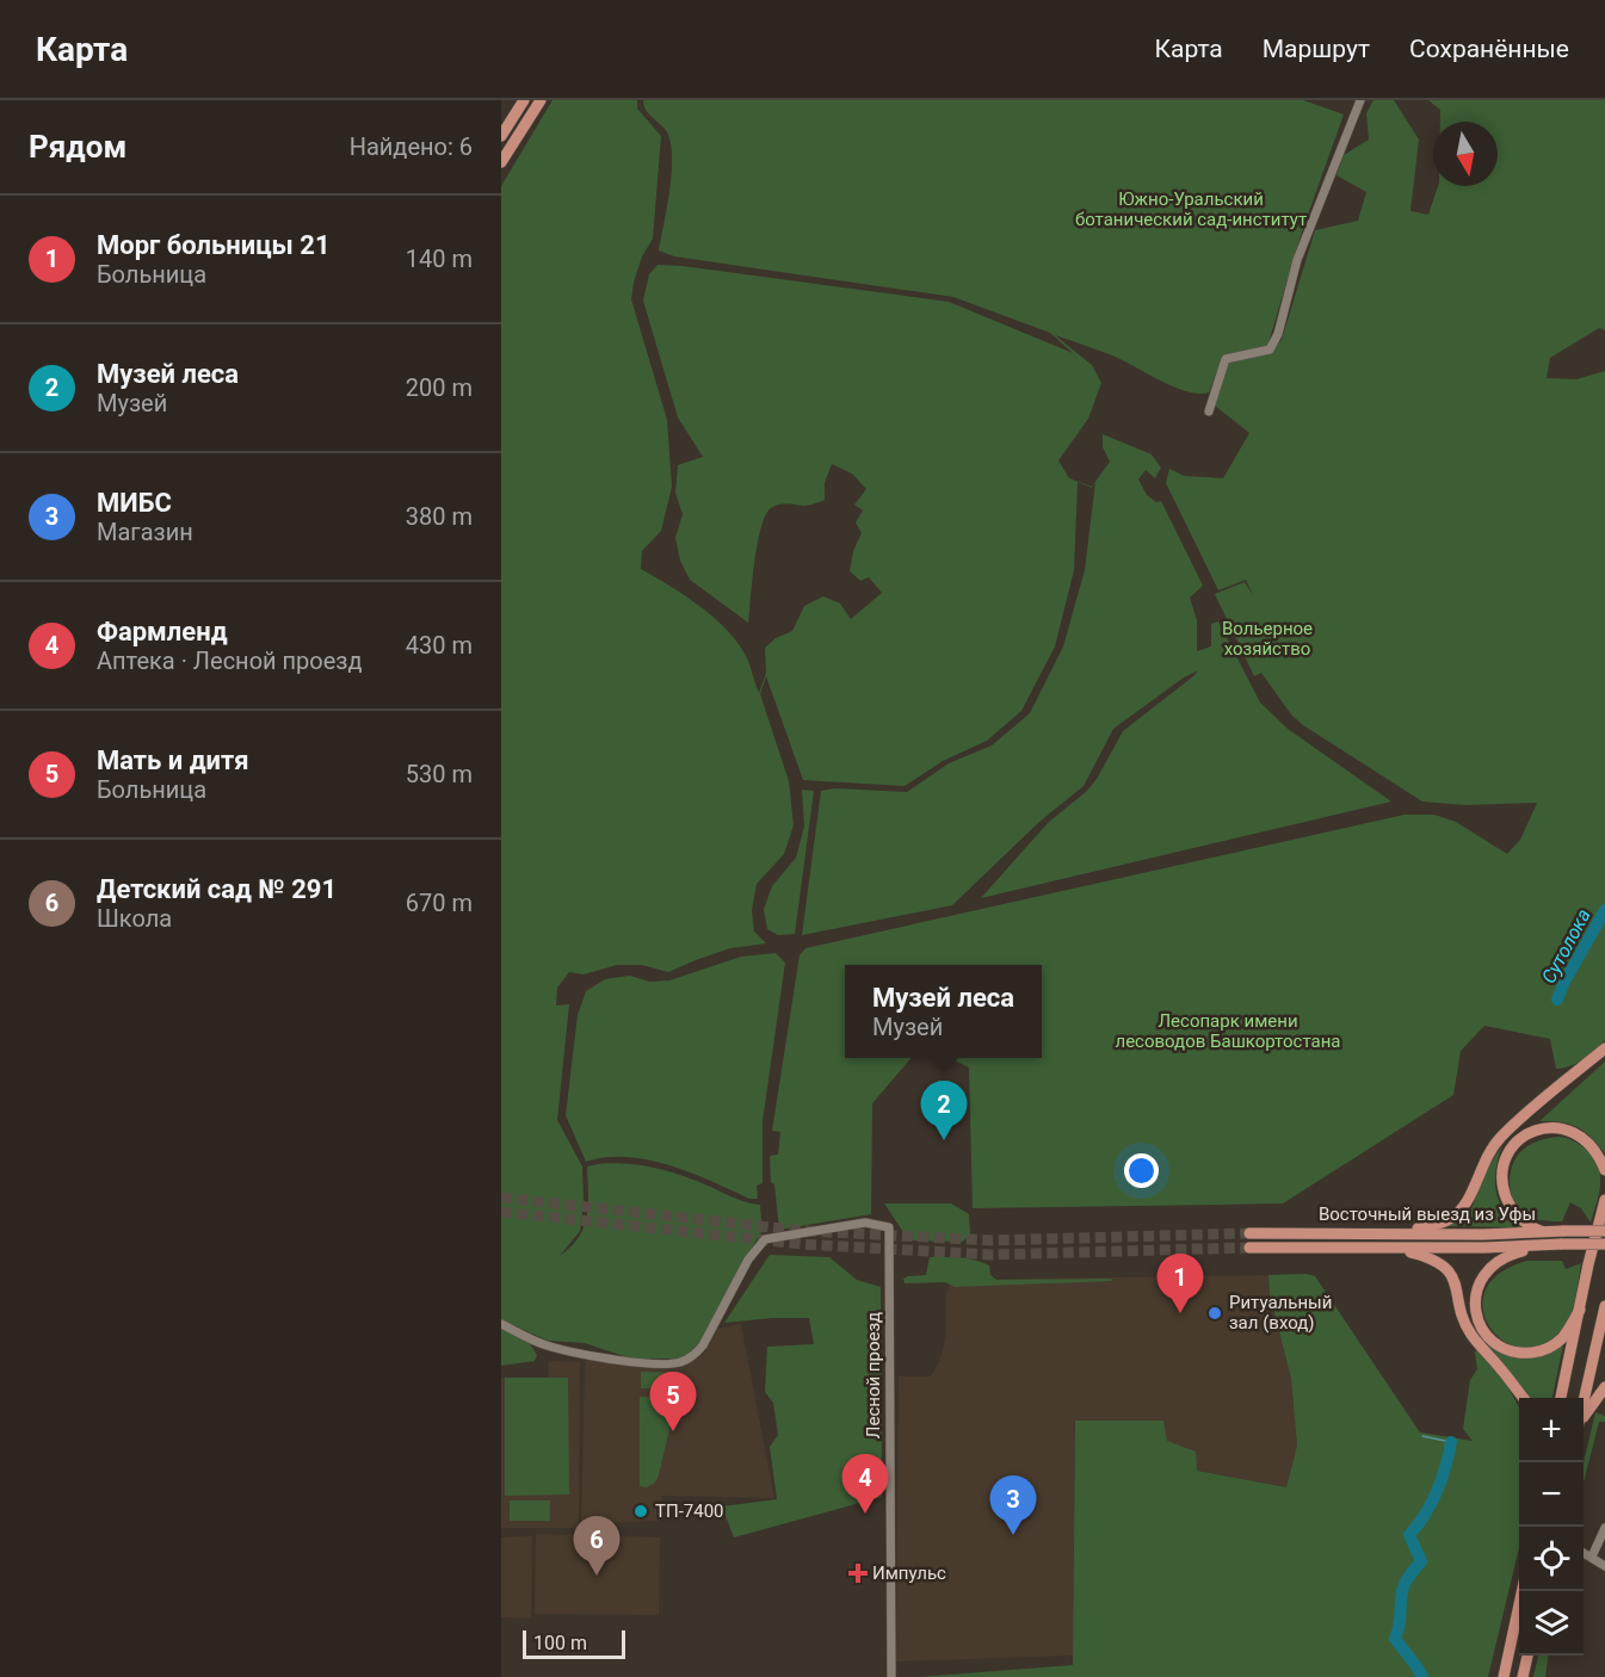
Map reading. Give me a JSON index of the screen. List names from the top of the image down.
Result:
{
  "streets": {
    "main road": ["Восточный выезд из Уфы"],
    "street": ["Лесной проезд"]
  },
  "water": ["Сутолока"],
  "parks": ["Южно-Уральский ботанический сад-институт", "Вольерное хозяйство", "Лесопарк имени лесоводов Башкортостана"],
  "places": {
    "other": ["Ритуальный зал (вход)", "ТП-7400"],
    "health": ["Импульс"]
  },
  "scale_bar": "100 m",
  "north": "bottom",
  "page": {
    "header": "Карта",
    "nav": ["Карта", "Маршрут", "Сохранённые"],
    "heading": ["Рядом", "Найдено: 6"],
    "list": [
      {
        "mark": "1",
        "name": "Морг больницы 21",
        "note": "Больница",
        "value": "140 m"
      },
      {
        "mark": "2",
        "name": "Музей леса",
        "note": "Музей",
        "value": "200 m"
      },
      {
        "mark": "3",
        "name": "МИБС",
        "note": "Магазин",
        "value": "380 m"
      },
      {
        "mark": "4",
        "name": "Фармленд",
        "note": "Аптека · Лесной проезд",
        "value": "430 m"
      },
      {
        "mark": "5",
        "name": "Мать и дитя",
        "note": "Больница",
        "value": "530 m"
      },
      {
        "mark": "6",
        "name": "Детский сад № 291",
        "note": "Школа",
        "value": "670 m"
      }
    ],
    "popup": ["Музей леса", "Музей"],
    "pins": [
      "2",
      "1",
      "5",
      "4",
      "3",
      "6"
    ],
    "map_buttons": ["+", "−"],
    "scale": "100 m"
  }
}
